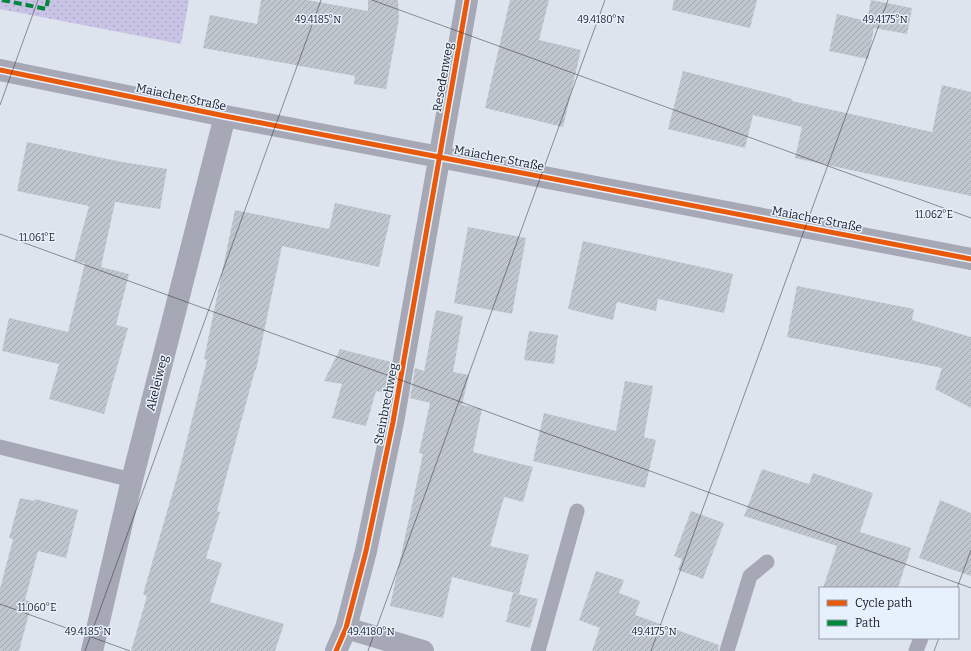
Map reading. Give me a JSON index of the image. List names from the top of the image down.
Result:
{
  "streets": {
    "street": [
      "Resedenweg",
      "Maiacher Straße",
      "Akeleiweg",
      "Steinbrechweg"
    ]
  },
  "crossings": [
    ["Resedenweg", "Maiacher Straße"],
    ["Resedenweg", "Steinbrechweg"],
    ["Maiacher Straße", "Akeleiweg"],
    ["Maiacher Straße", "Steinbrechweg"]
  ],
  "legend": ["Cycle path", "Path"],
  "coordinates": [
    "49.4185°N",
    "49.4180°N",
    "49.4175°N",
    "11.062°E",
    "11.061°E",
    "11.060°E"
  ]
}
